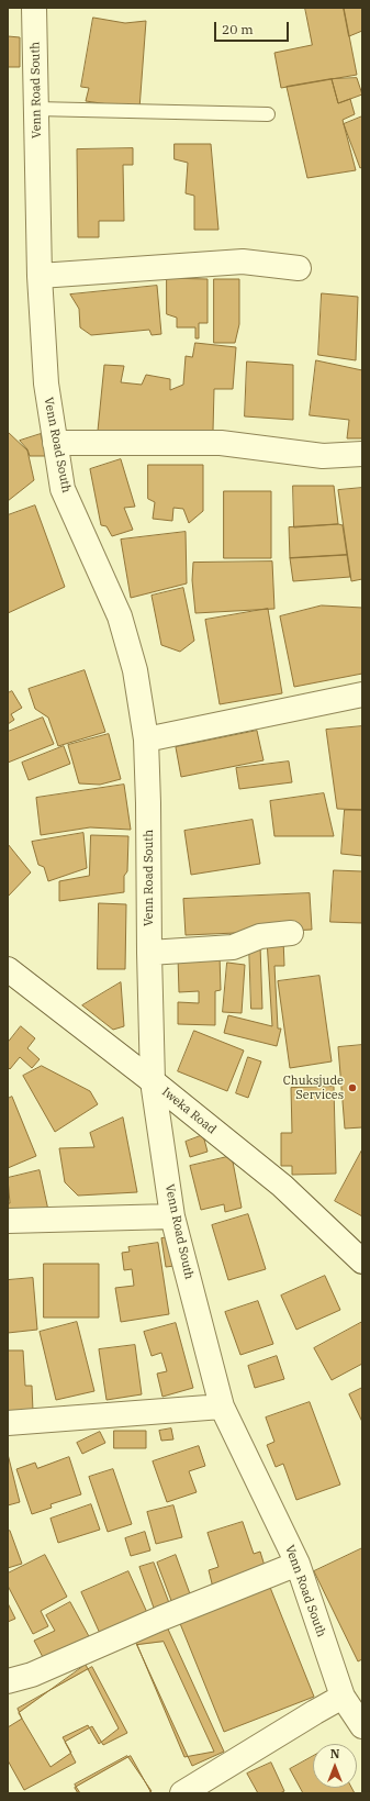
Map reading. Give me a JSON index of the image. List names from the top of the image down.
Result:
{
  "streets": {
    "street": ["Venn Road South", "Iweka Road"]
  },
  "crossings": [
    ["Venn Road South", "Iweka Road"]
  ],
  "places": ["Chuksjude Services"],
  "scale_bar": "20 m",
  "north": "top"
}
